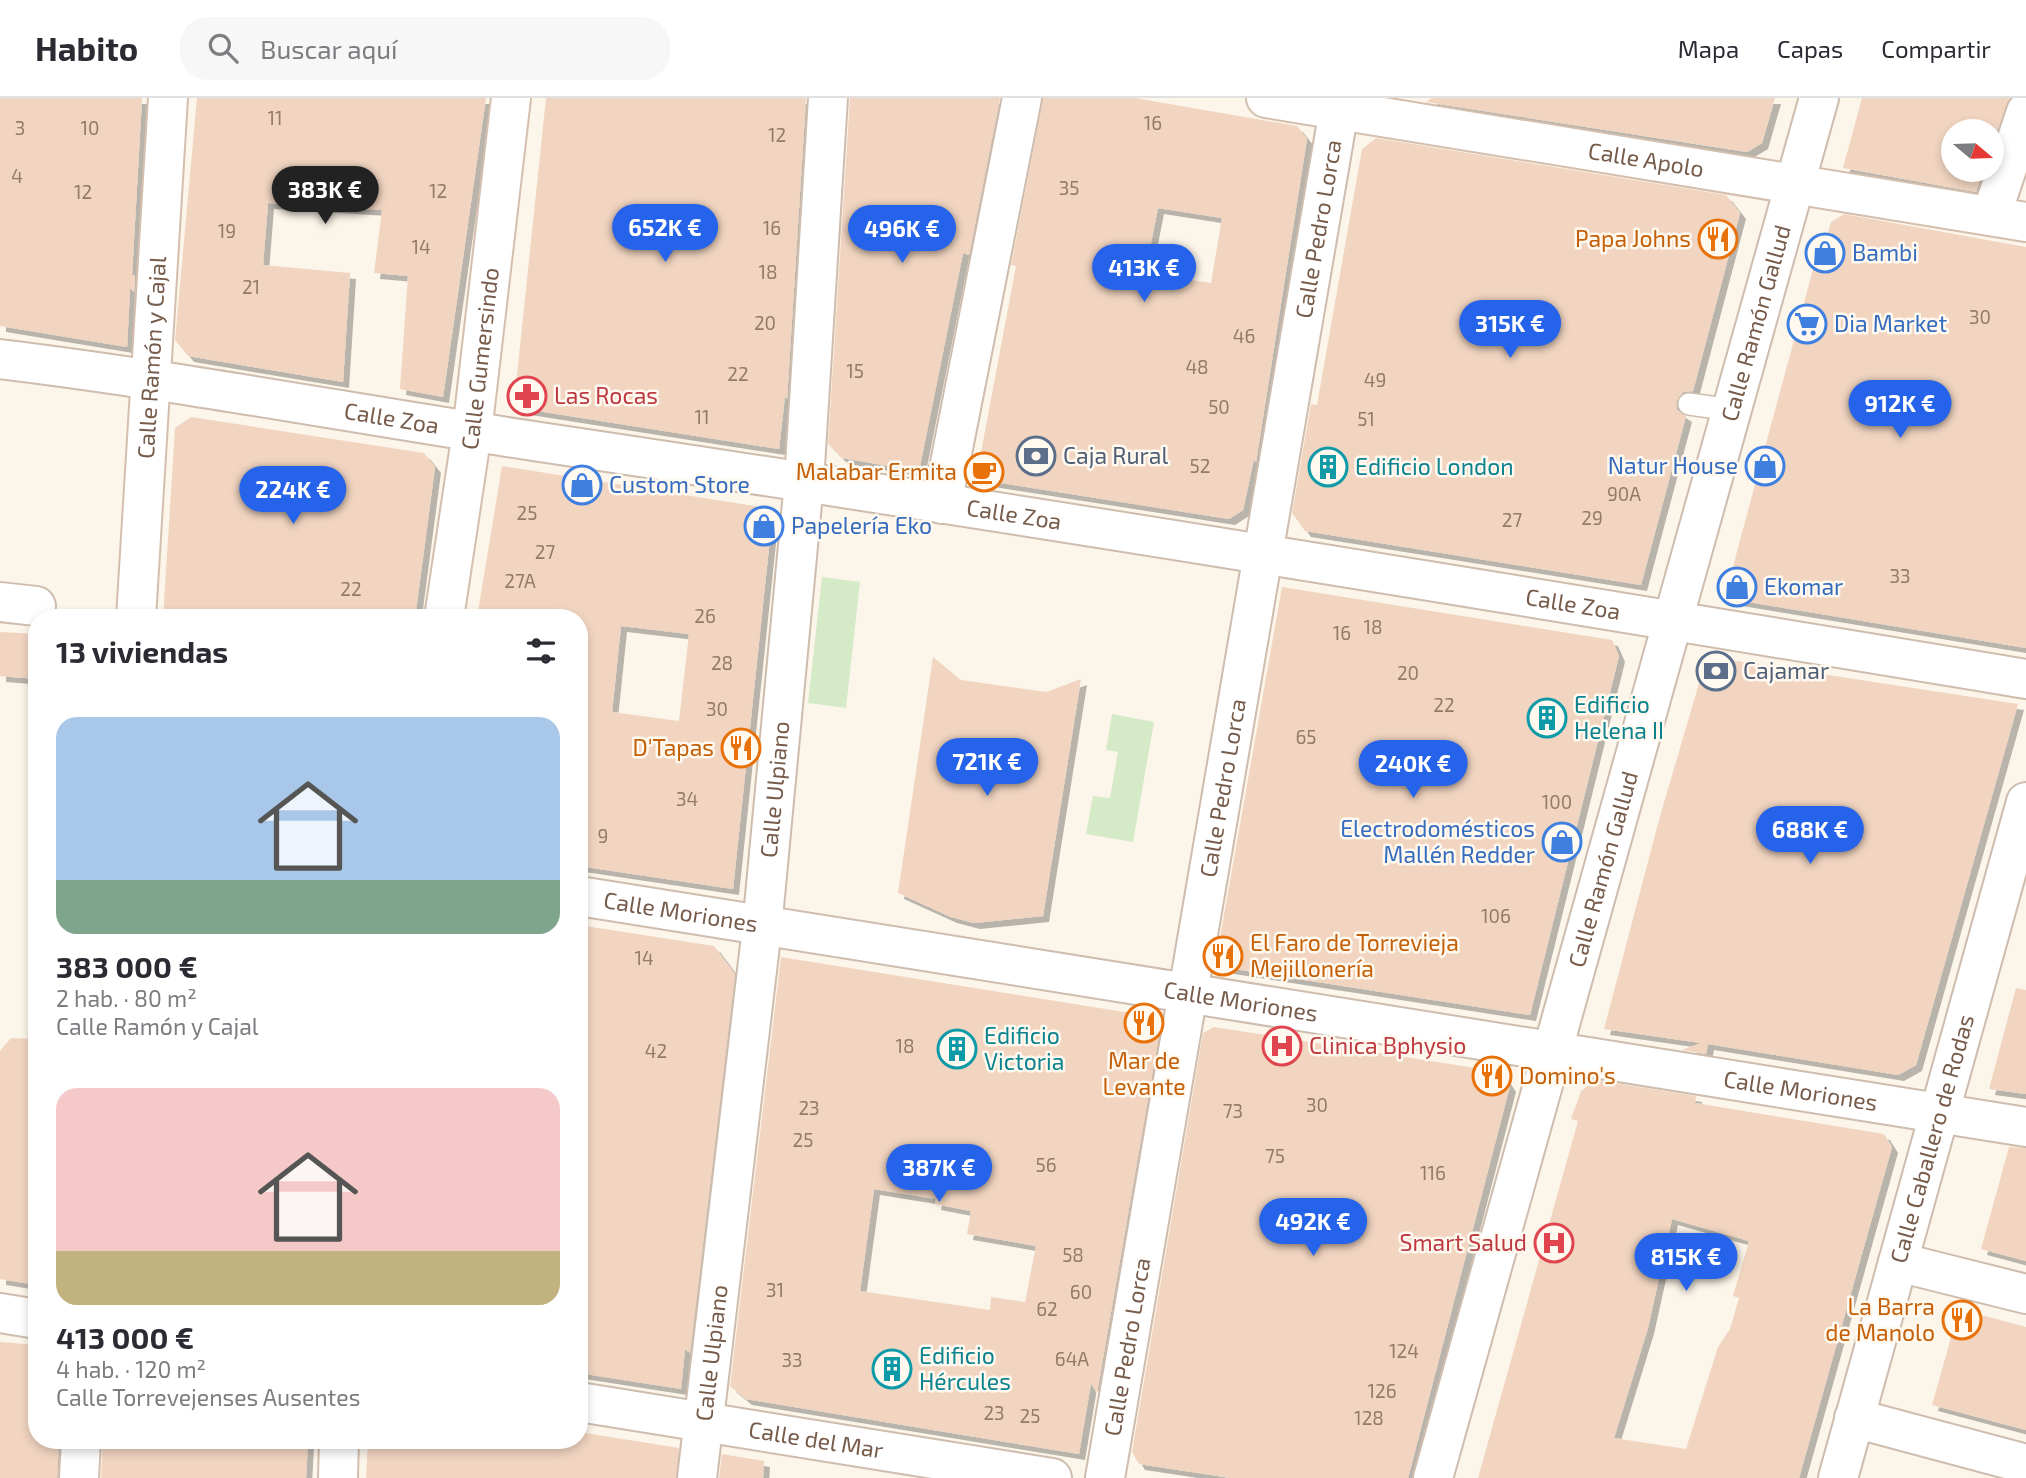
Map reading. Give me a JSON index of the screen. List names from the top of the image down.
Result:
{
  "streets": {
    "street": [
      "Calle Apolo",
      "Calle Pedro Lorca",
      "Calle Ramón Gallud",
      "Calle Ramón y Cajal",
      "Calle Gumersindo",
      "Calle Zoa",
      "Calle Ulpiano",
      "Calle Moriones",
      "Calle Caballero de Rodas",
      "Calle del Mar"
    ]
  },
  "crossings": [
    ["Calle Apolo", "Calle Pedro Lorca"],
    ["Calle Apolo", "Calle Ramón Gallud"],
    ["Calle Pedro Lorca", "Calle Zoa"],
    ["Calle Pedro Lorca", "Calle Moriones"],
    ["Calle Ramón Gallud", "Calle Zoa"],
    ["Calle Ramón Gallud", "Calle Moriones"],
    ["Calle Ramón y Cajal", "Calle Zoa"],
    ["Calle Gumersindo", "Calle Zoa"],
    ["Calle Zoa", "Calle Ulpiano"],
    ["Calle Ulpiano", "Calle Moriones"],
    ["Calle Ulpiano", "Calle del Mar"],
    ["Calle Moriones", "Calle Caballero de Rodas"]
  ],
  "places": {
    "restaurant": [
      "Papa Johns",
      "D'Tapas",
      "El Faro de Torrevieja Mejillonería",
      "Mar de Levante",
      "Domino's",
      "La Barra de Manolo"
    ],
    "shop": [
      "Bambi",
      "Natur House",
      "Custom Store",
      "Papelería Eko",
      "Ekomar",
      "Electrodomésticos Mallén Redder"
    ],
    "supermarket": ["Dia Market"],
    "pharmacy": ["Las Rocas"],
    "bank": ["Caja Rural", "Cajamar"],
    "building": [
      "Edificio London",
      "Edificio Helena II",
      "Edificio Victoria",
      "Edificio Hércules"
    ],
    "cafe": ["Malabar Ermita"],
    "hospital": ["Clinica Bphysio", "Smart Salud"]
  },
  "house_numbers": [
    "11",
    "16",
    "3",
    "10",
    "12",
    "4",
    "35",
    "12",
    "12",
    "16",
    "19",
    "14",
    "18",
    "21",
    "30",
    "20",
    "46",
    "48",
    "15",
    "22",
    "49",
    "50",
    "11",
    "51",
    "52",
    "90A",
    "25",
    "29",
    "27",
    "27",
    "33",
    "27A",
    "22",
    "26",
    "18",
    "16",
    "28",
    "20",
    "22",
    "30",
    "65",
    "34",
    "100",
    "9",
    "106",
    "14",
    "18",
    "42",
    "30",
    "23",
    "73",
    "25",
    "75",
    "56",
    "116",
    "58",
    "31",
    "60",
    "62",
    "124",
    "64A",
    "33",
    "126",
    "23",
    "25",
    "128"
  ],
  "north": "right",
  "page": {
    "header": "Habito",
    "search": "Buscar aquí",
    "nav": ["Mapa", "Capas", "Compartir"],
    "price": [
      "383K €",
      "652K €",
      "496K €",
      "413K €",
      "315K €",
      "912K €",
      "224K €",
      "721K €",
      "240K €",
      "688K €",
      "387K €",
      "492K €",
      "815K €"
    ],
    "heading": "13 viviendas",
    "list": [
      {
        "name": "383 000 €",
        "note": "2 hab. · 80 m² · Calle Ramón y Cajal"
      },
      {
        "name": "413 000 €",
        "note": "4 hab. · 120 m² · Calle Torrevejenses Ausentes"
      }
    ]
  }
}
